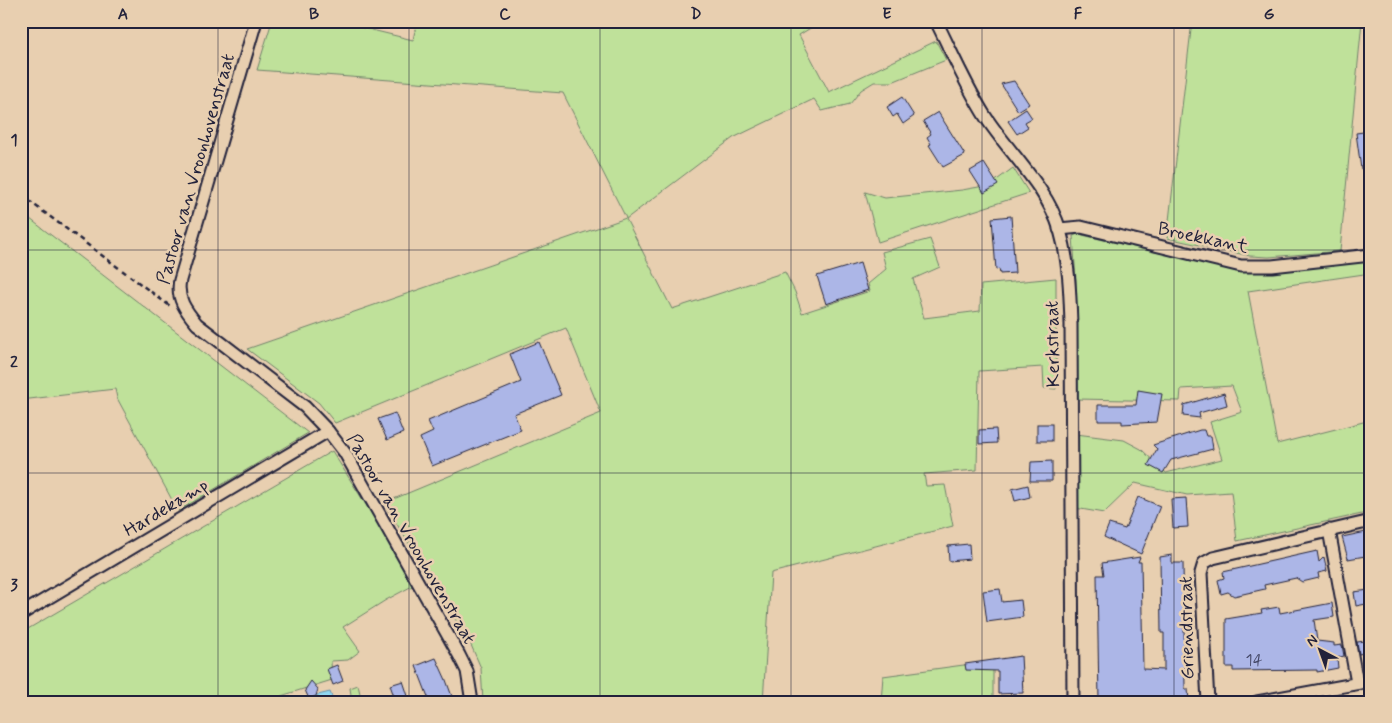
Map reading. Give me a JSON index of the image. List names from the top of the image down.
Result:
{
  "streets": {
    "street": [
      "Pastoor van Vroonhovenstraat",
      "Broekkant",
      "Kerkstraat",
      "Hardekamp",
      "Griendstraat"
    ]
  },
  "crossings": [
    ["Pastoor van Vroonhovenstraat", "Hardekamp"],
    ["Broekkant", "Kerkstraat"]
  ],
  "house_numbers": ["14"],
  "north": "top left",
  "grid": {
    "columns": [
      "A",
      "B",
      "C",
      "D",
      "E",
      "F",
      "G"
    ],
    "rows": ["1", "2", "3"]
  }
}
